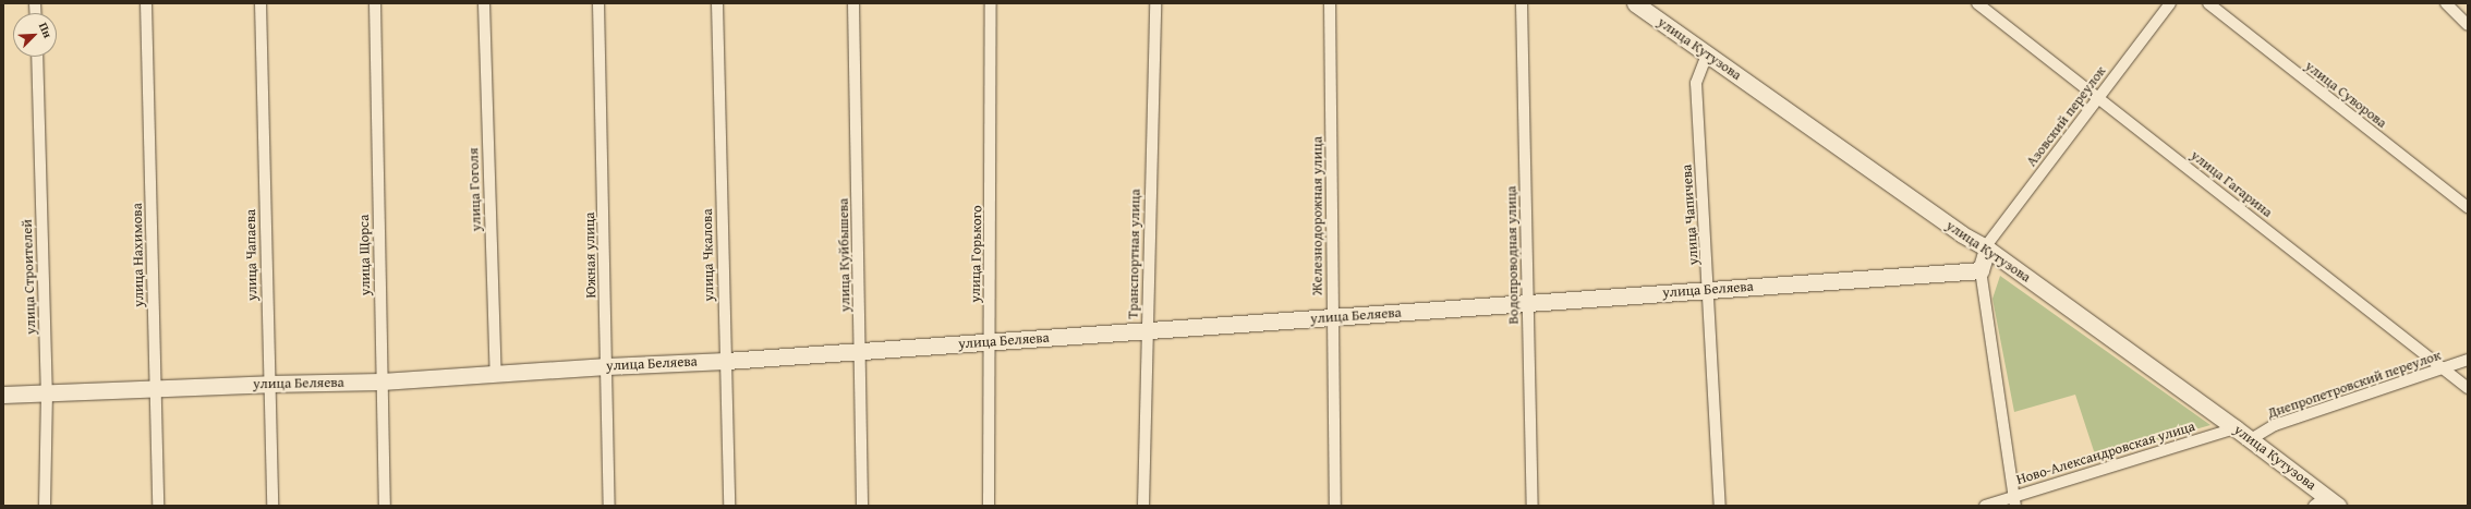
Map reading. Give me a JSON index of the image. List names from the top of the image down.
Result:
{
  "streets": {
    "main road": ["улица Кутузова", "улица Беляева"],
    "street": [
      "улица Суворова",
      "Азовский переулок",
      "улица Гагарина",
      "улица Гоголя",
      "улица Чапичева",
      "Железнодорожная улица",
      "улица Горького",
      "Транспортная улица",
      "улица Нахимова",
      "улица Чапаева",
      "улица Щорса",
      "Южная улица",
      "улица Чкалова",
      "улица Куйбышева",
      "Водопроводная улица",
      "улица Строителей",
      "Днепропетровский переулок",
      "Ново-Александровская улица"
    ]
  },
  "crossings": [
    ["улица Кутузова", "Азовский переулок"],
    ["улица Кутузова", "улица Чапичева"],
    ["улица Кутузова", "Днепропетровский переулок"],
    ["улица Кутузова", "Ново-Александровская улица"],
    ["Азовский переулок", "улица Гагарина"],
    ["улица Гагарина", "Днепропетровский переулок"],
    ["улица Гоголя", "улица Беляева"],
    ["улица Чапичева", "улица Беляева"],
    ["Железнодорожная улица", "улица Беляева"],
    ["улица Горького", "улица Беляева"],
    ["Транспортная улица", "улица Беляева"],
    ["улица Нахимова", "улица Беляева"],
    ["улица Чапаева", "улица Беляева"],
    ["улица Щорса", "улица Беляева"],
    ["Южная улица", "улица Беляева"],
    ["улица Чкалова", "улица Беляева"],
    ["улица Куйбышева", "улица Беляева"],
    ["Водопроводная улица", "улица Беляева"],
    ["улица Строителей", "улица Беляева"]
  ],
  "north": "top right"
}
